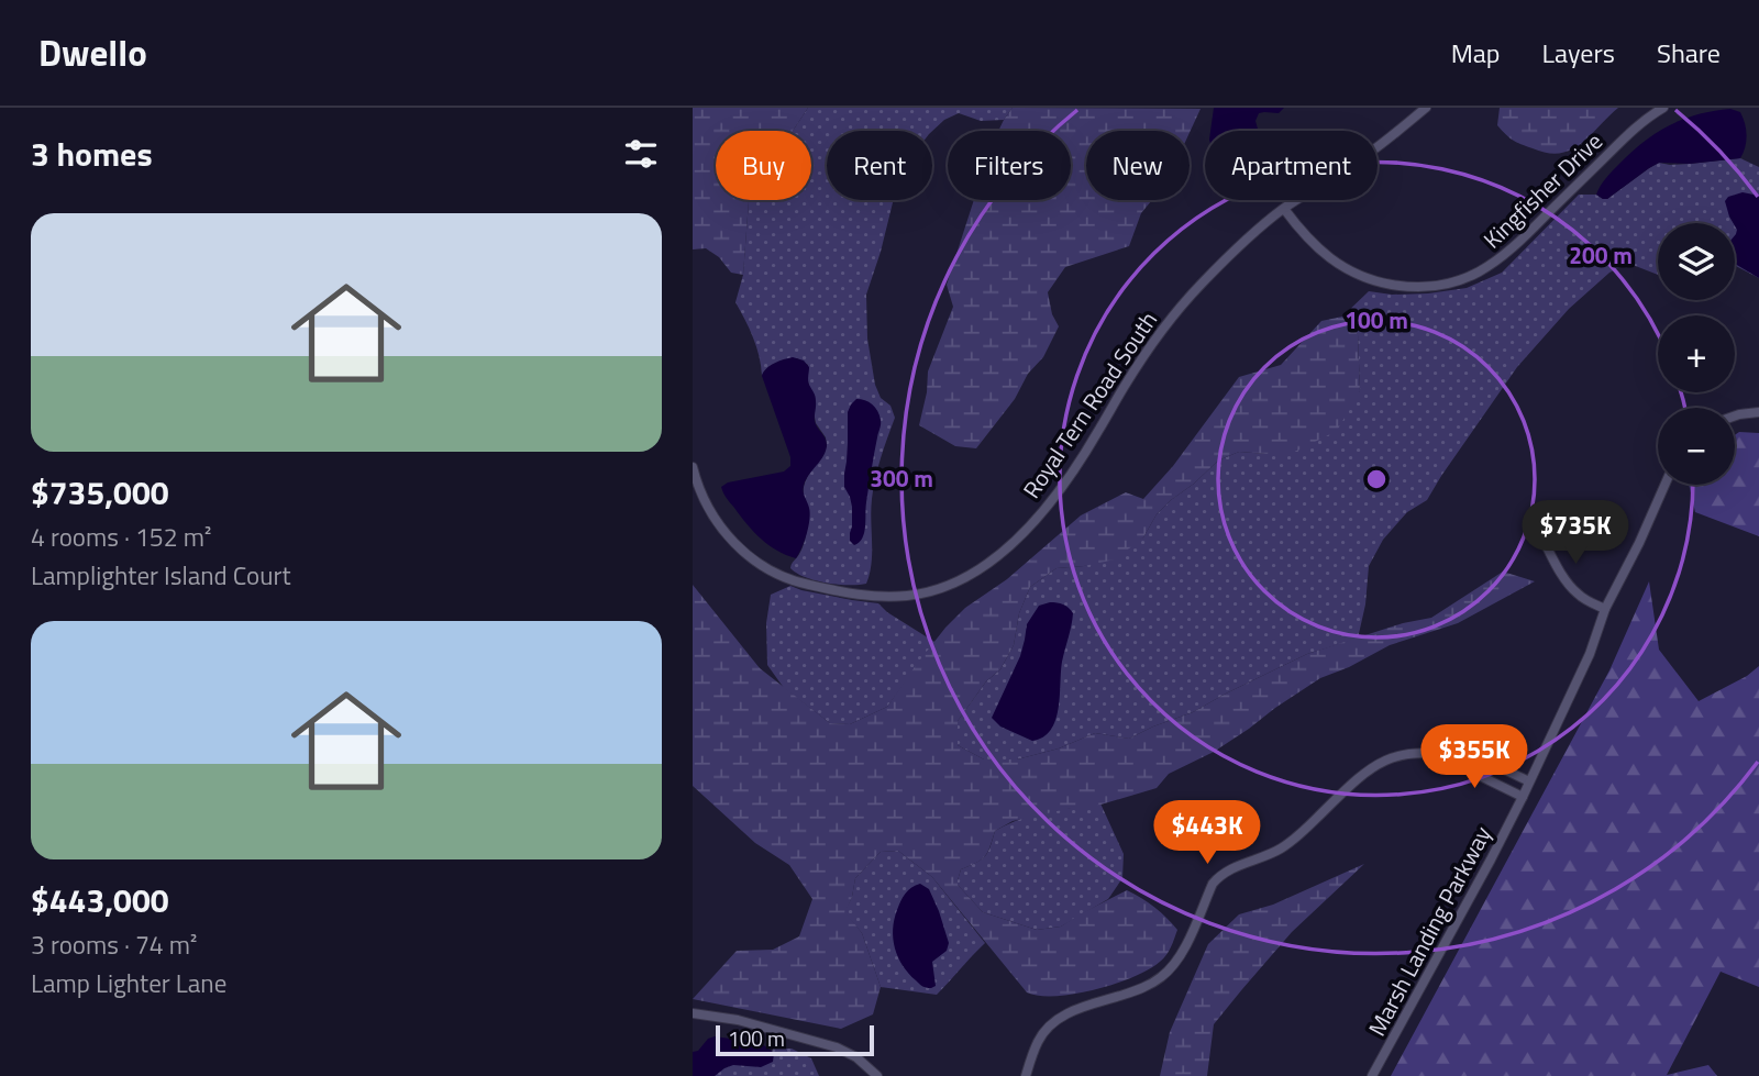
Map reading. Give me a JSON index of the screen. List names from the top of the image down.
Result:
{
  "streets": {
    "street": ["Kingfisher Drive", "Royal Tern Road South", "Marsh Landing Parkway"]
  },
  "crossings": [
    ["Kingfisher Drive", "Royal Tern Road South"]
  ],
  "scale_bar": "100 m",
  "page": {
    "header": "Dwello",
    "nav": ["Map", "Layers", "Share"],
    "heading": "3 homes",
    "chip": [
      "Buy",
      "Rent",
      "Filters",
      "New",
      "Apartment"
    ],
    "list": [
      {
        "name": "$735,000",
        "note": "4 rooms · 152 m² · Lamplighter Island Court"
      },
      {
        "name": "$443,000",
        "note": "3 rooms · 74 m² · Lamp Lighter Lane"
      }
    ],
    "map_buttons": ["+", "−"],
    "price": ["$735K", "$355K", "$443K"],
    "scale": "100 m"
  },
  "rings": ["200 m", "100 m", "300 m"]
}
